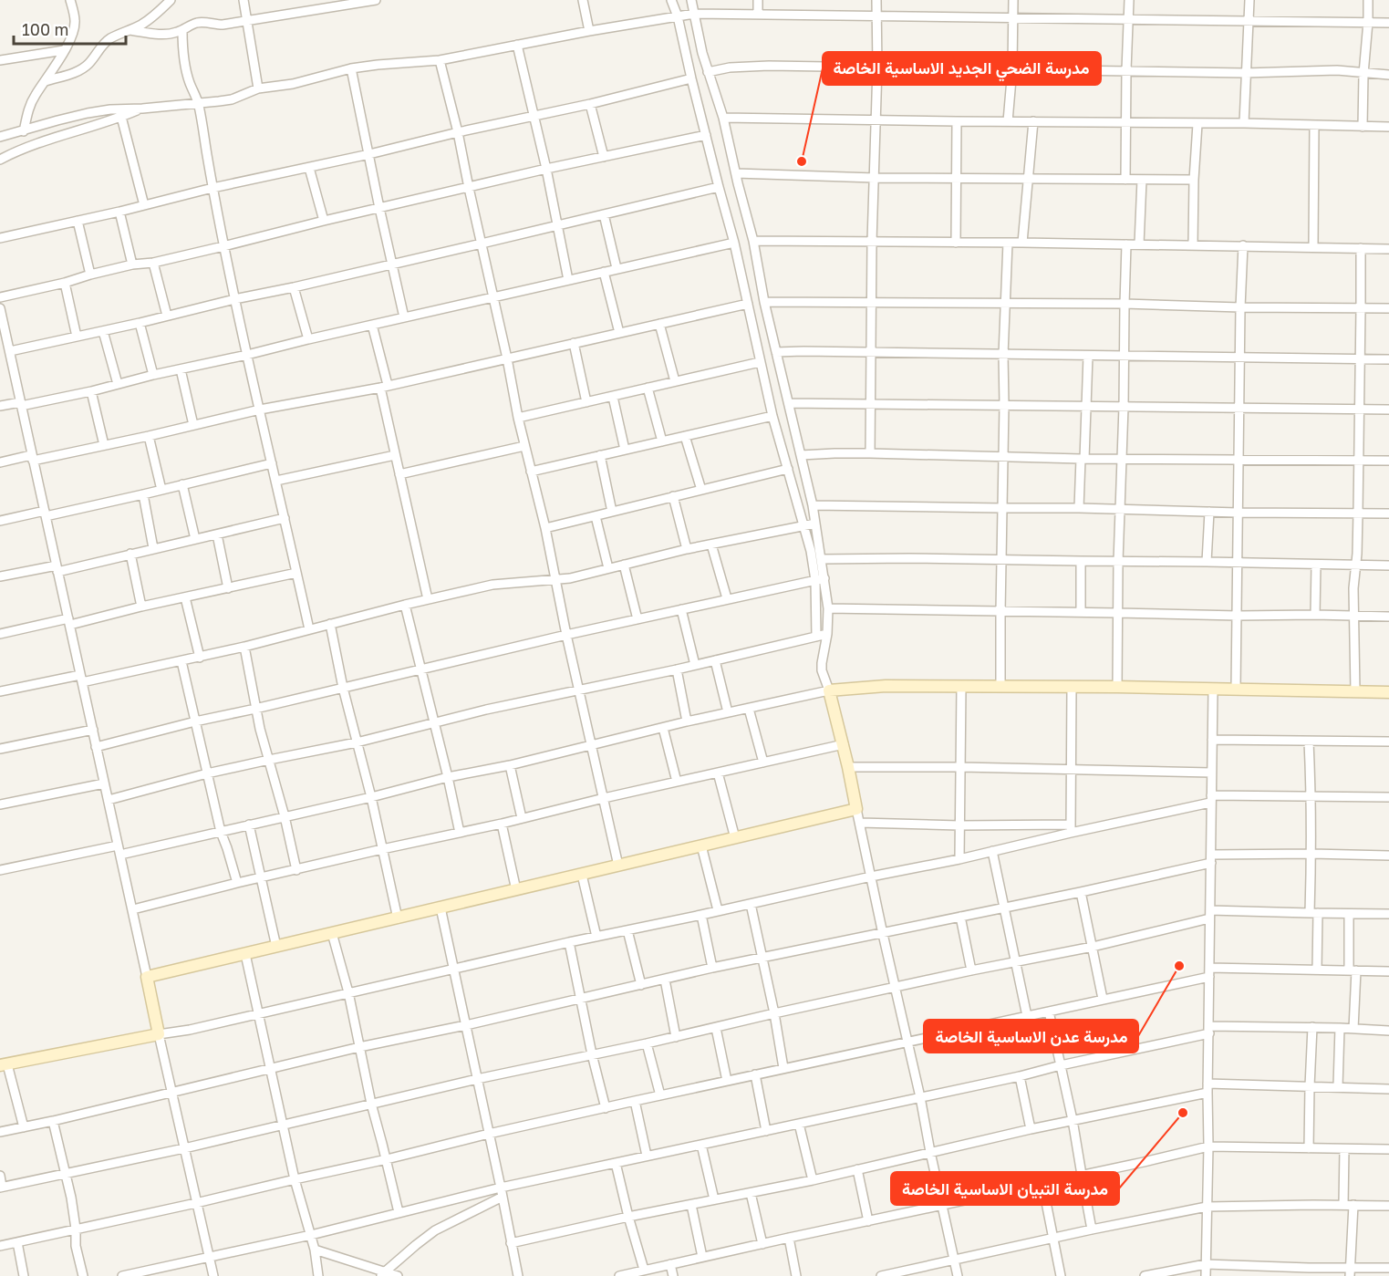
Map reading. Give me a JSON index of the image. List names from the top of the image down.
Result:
{
  "places": ["مدرسة الضحي الجديد الاساسية الخاصة", "مدرسة عدن الاساسية الخاصة", "مدرسة التبيان الاساسية الخاصة"],
  "scale_bar": "100 m"
}
